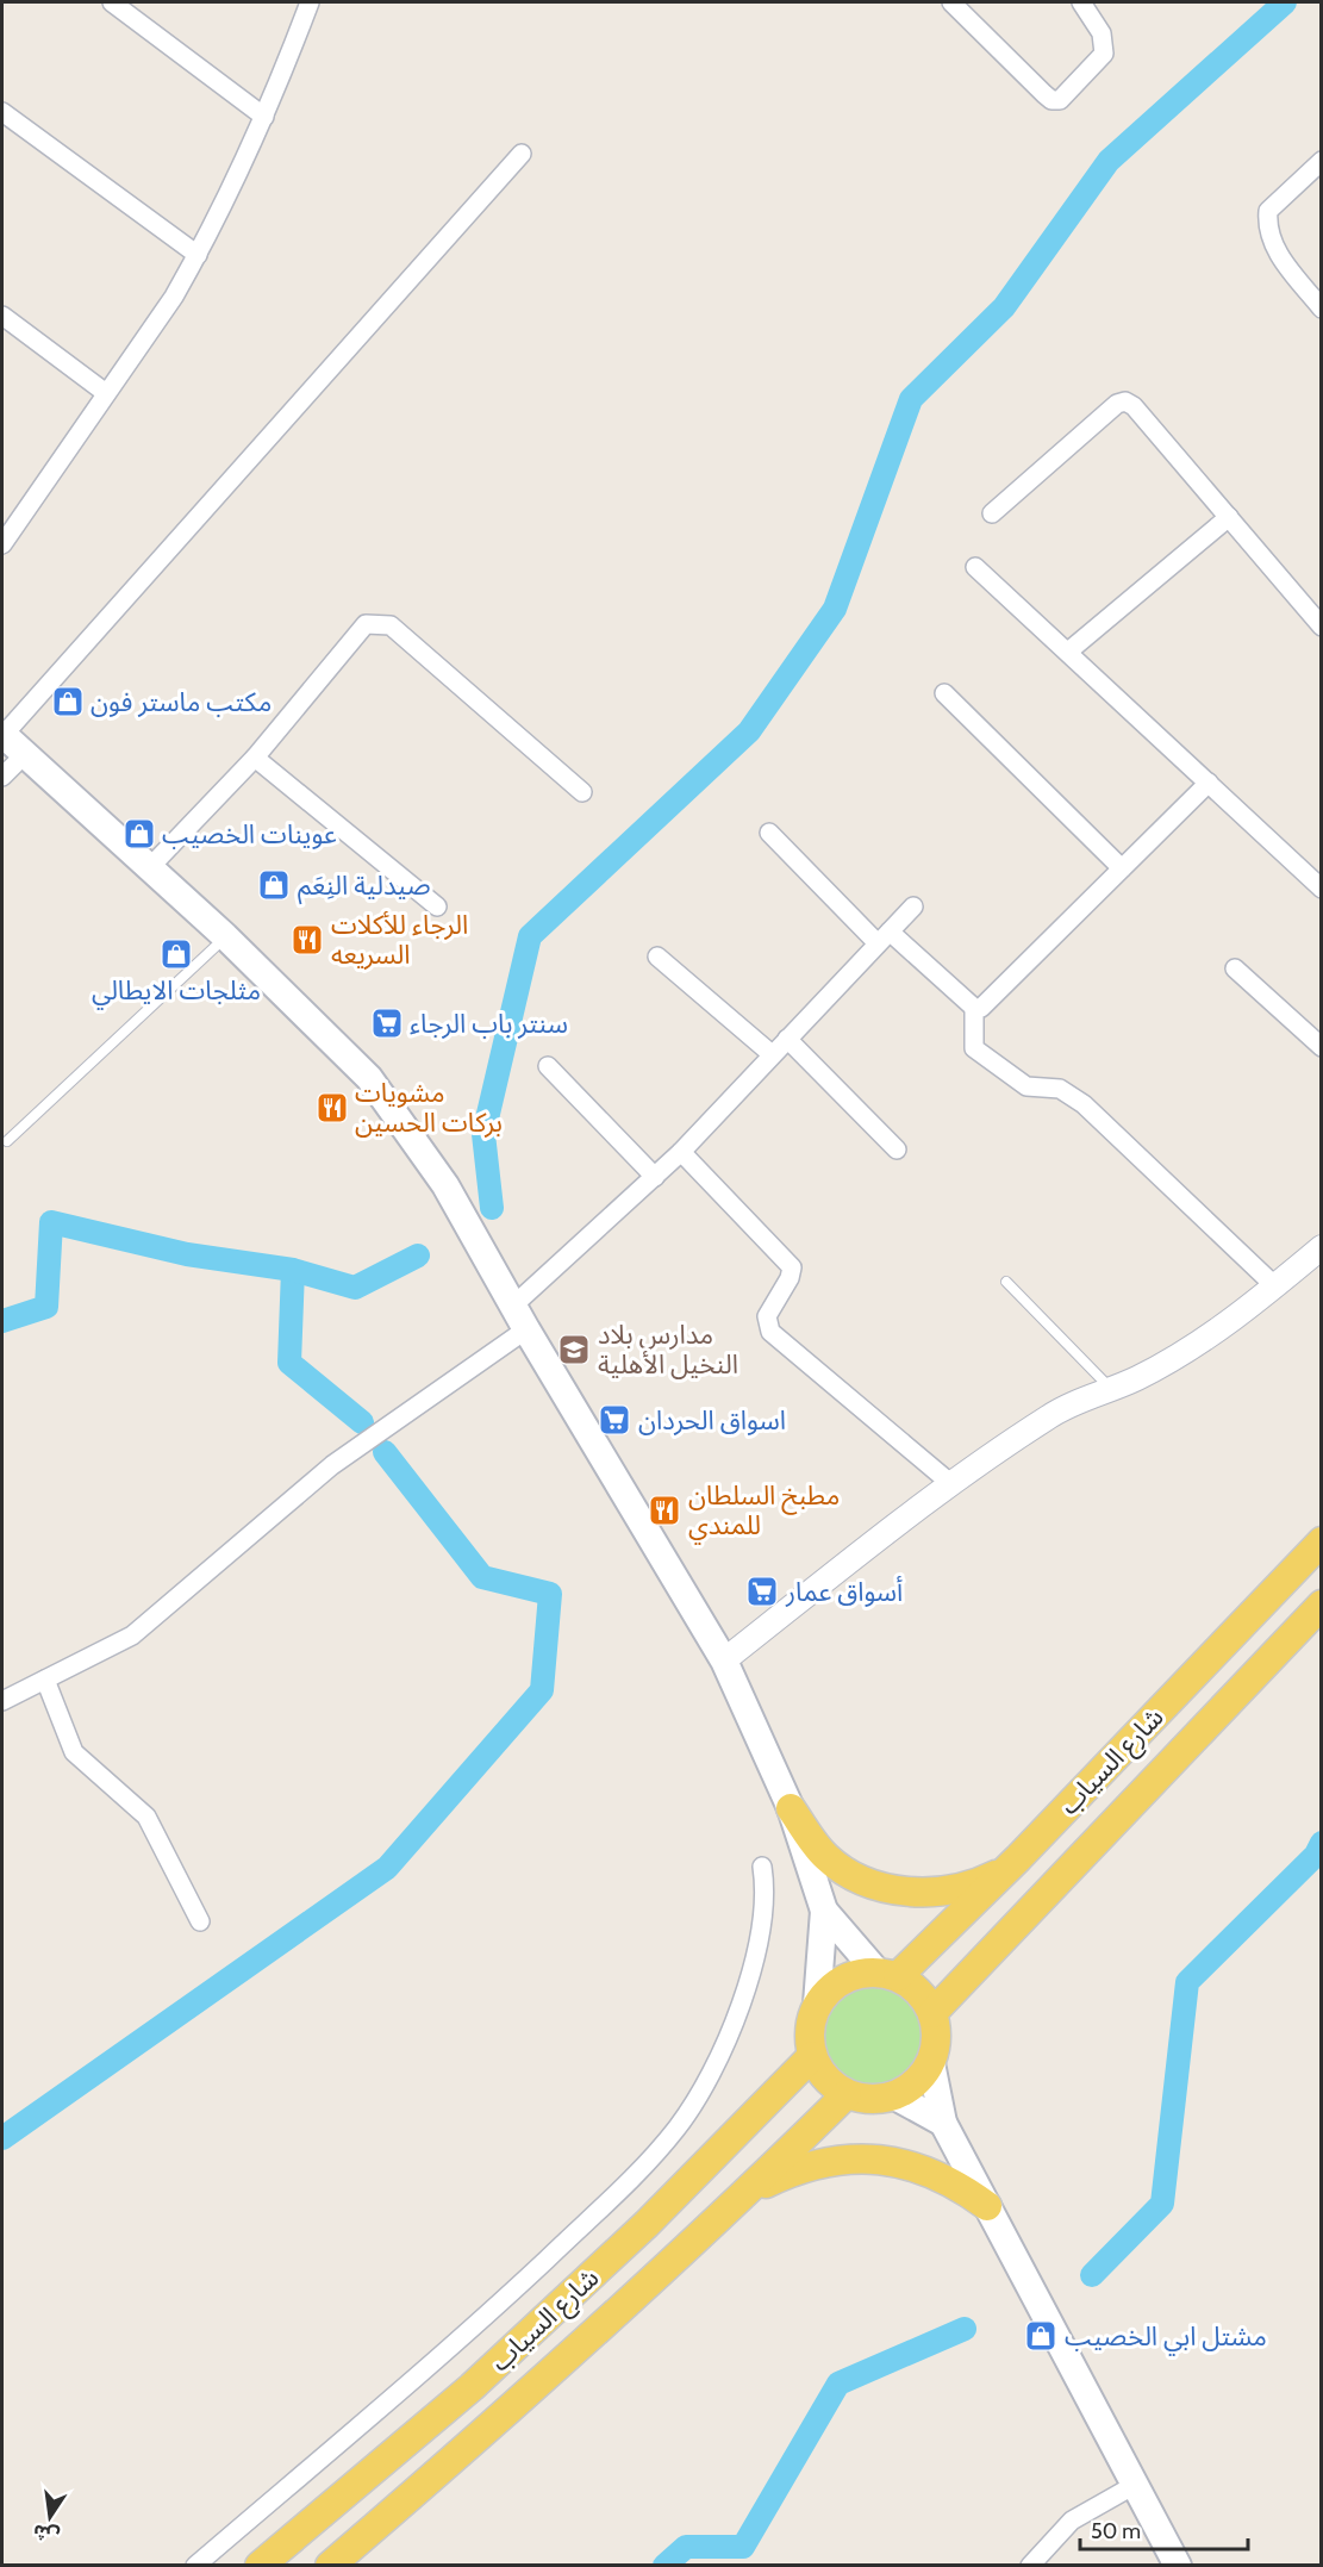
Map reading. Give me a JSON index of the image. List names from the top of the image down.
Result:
{
  "streets": {
    "main road": ["شارع السياب"]
  },
  "places": {
    "shop": [
      "مكتب ماستر فون",
      "عوينات الخصيب",
      "صيدلية النِعَم",
      "مثلجات الايطالي",
      "مشتل ابي الخصيب"
    ],
    "restaurant": ["الرجاء للأكلات السريعه", "مشويات بركات الحسين", "مطبخ السلطان للمندي"],
    "supermarket": ["سنتر باب الرجاء", "اسواق الحردان", "أسواق عمار"],
    "school or university": ["مدارس بلاد النخيل الأهلية"]
  },
  "scale_bar": "50 m",
  "north": "bottom"
}
